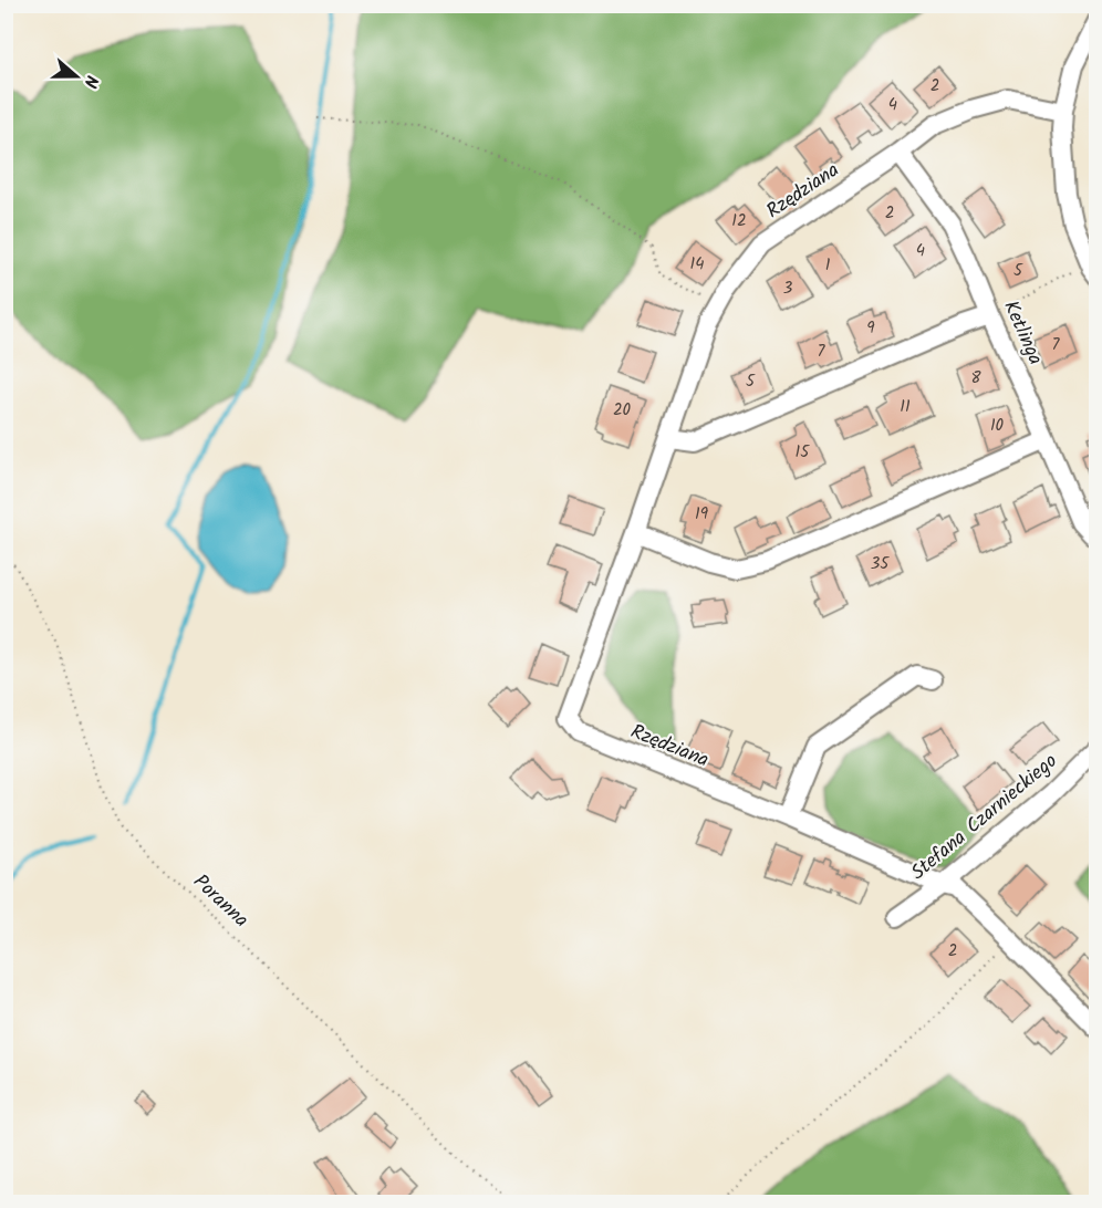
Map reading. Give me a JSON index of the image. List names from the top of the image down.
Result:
{
  "streets": {
    "street": ["Rzędziana", "Ketlinga", "Stefana Czarnieckiego"],
    "path": ["Poranna"]
  },
  "crossings": [
    ["Rzędziana", "Ketlinga"],
    ["Rzędziana", "Stefana Czarnieckiego"]
  ],
  "house_numbers": [
    "2",
    "4",
    "2",
    "12",
    "4",
    "14",
    "1",
    "5",
    "3",
    "9",
    "7",
    "7",
    "8",
    "5",
    "11",
    "20",
    "10",
    "15",
    "19",
    "35",
    "2"
  ],
  "north": "right"
}
